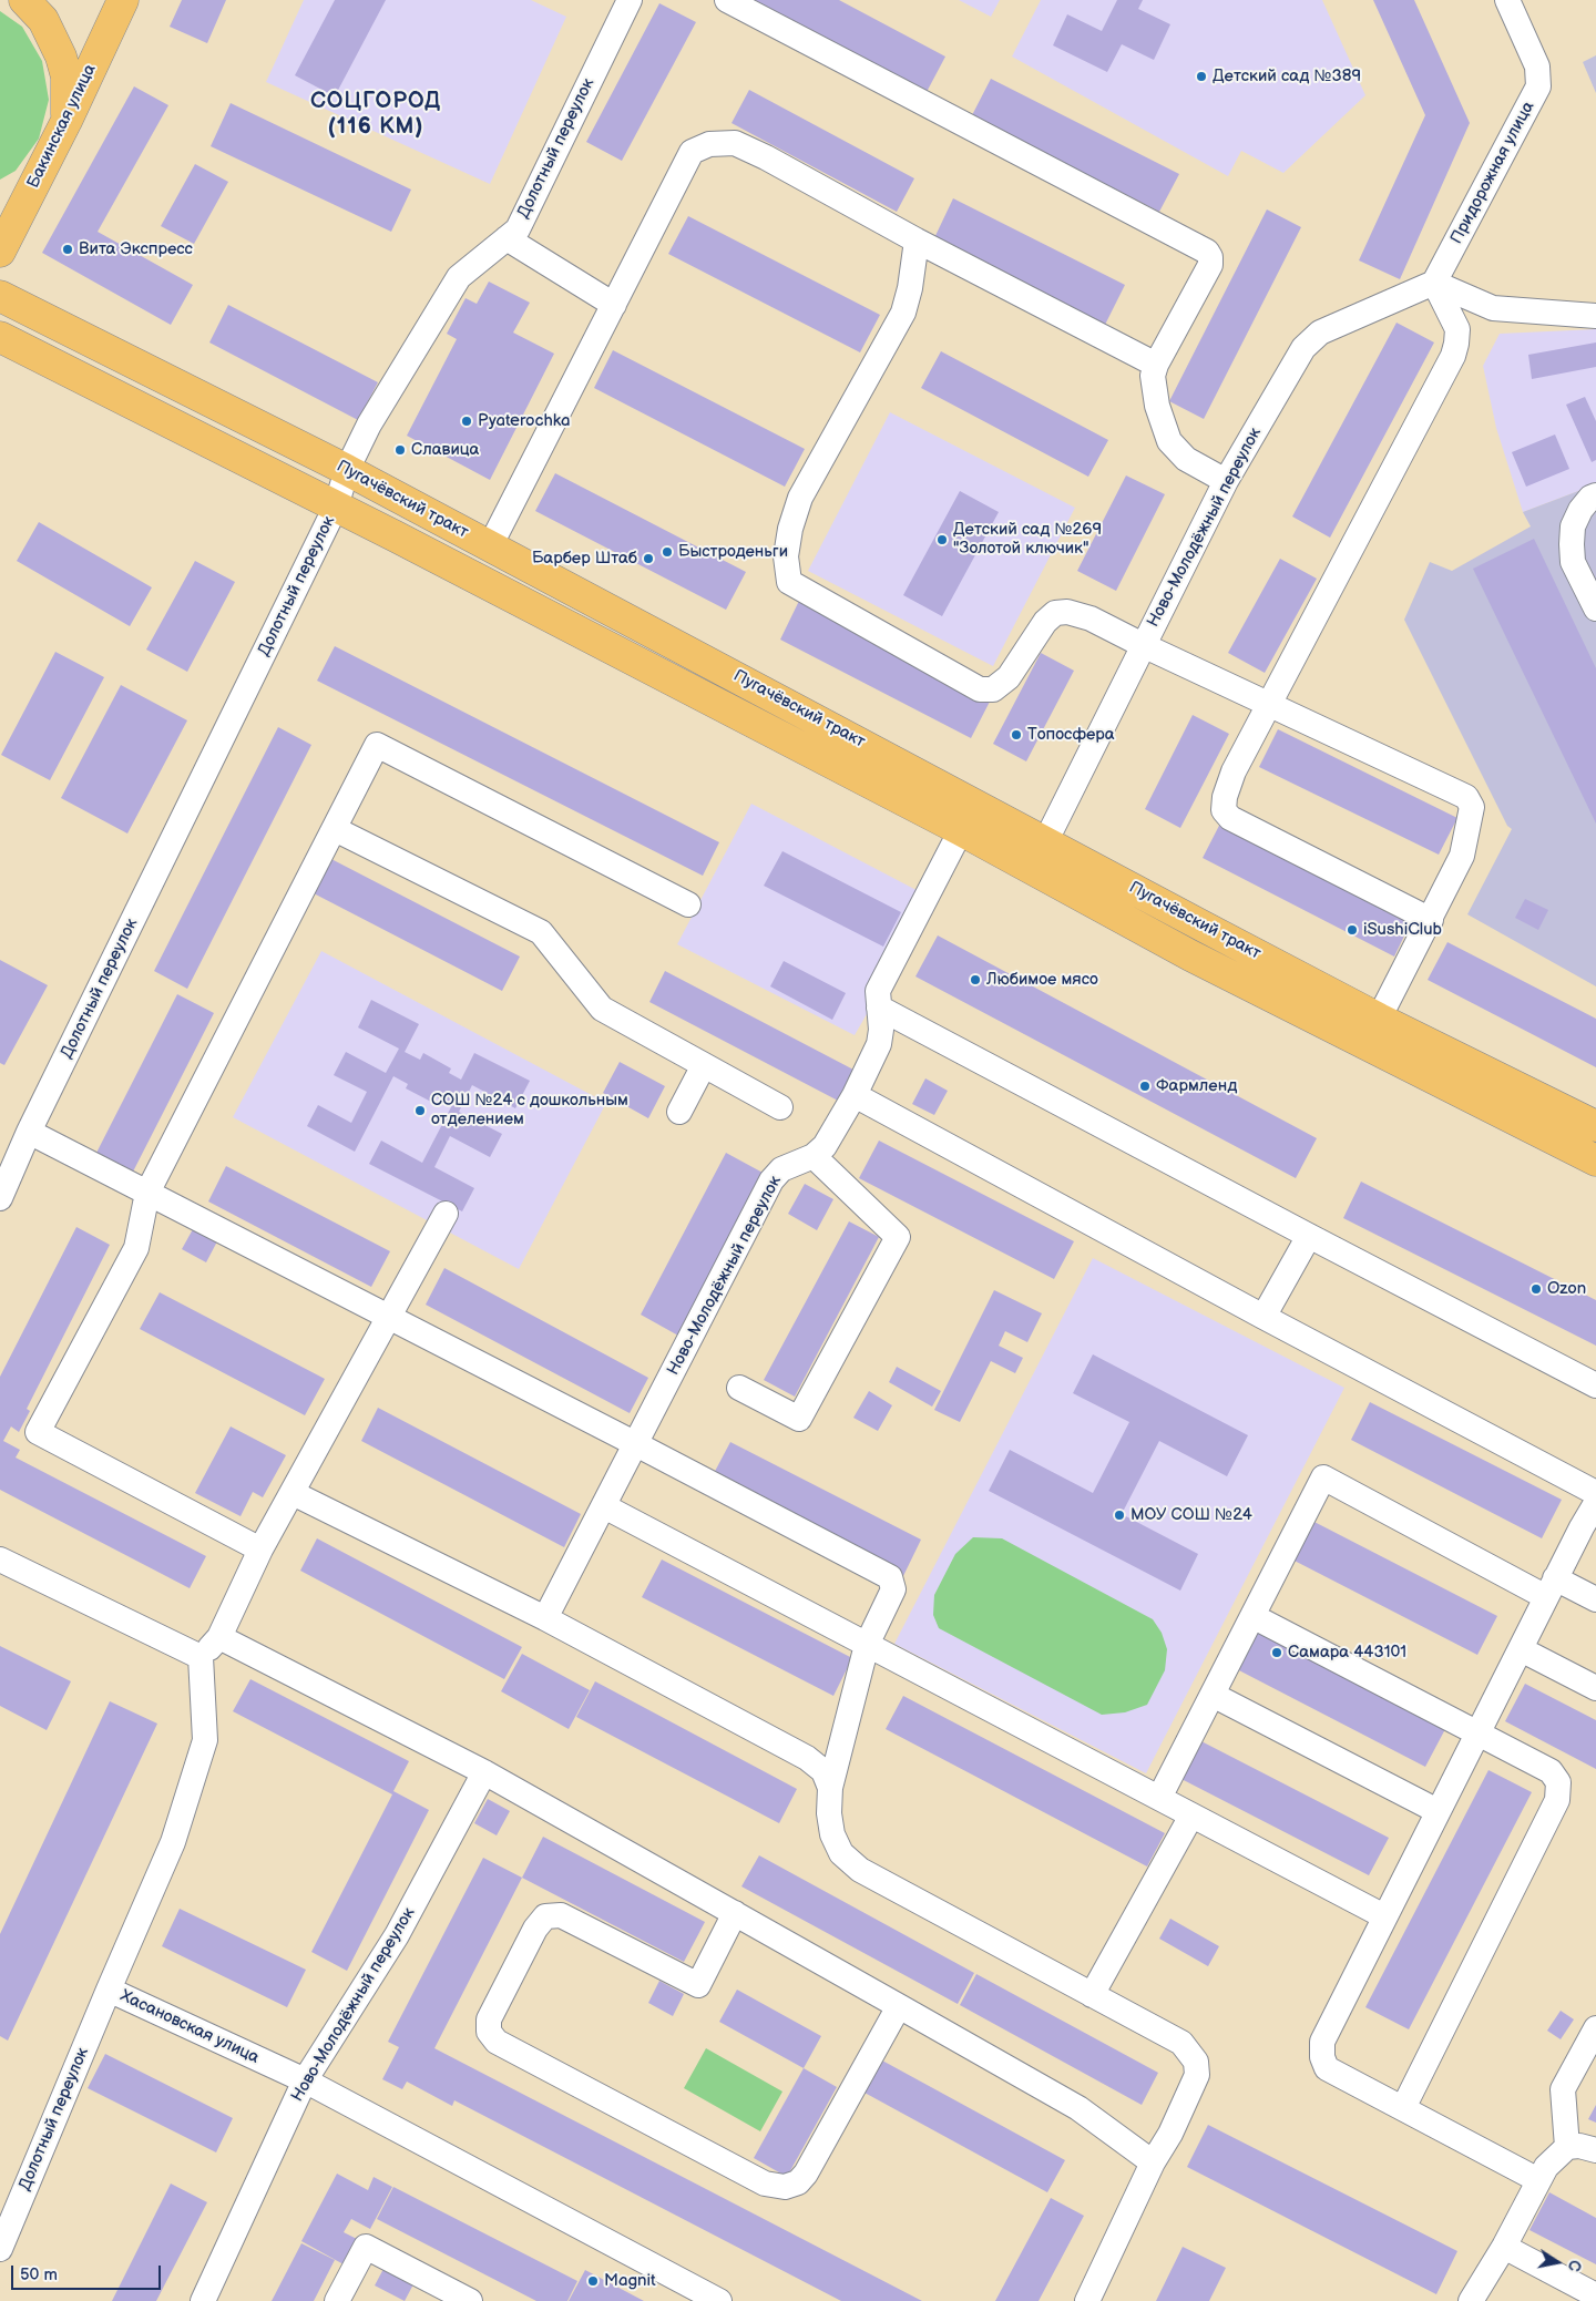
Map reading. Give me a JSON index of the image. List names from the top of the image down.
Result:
{
  "streets": {
    "main road": ["Бакинская улица", "Пугачёвский тракт"],
    "street": [
      "Долотный переулок",
      "Придорожная улица",
      "Ново-Молодёжный переулок",
      "Хасановская улица"
    ]
  },
  "crossings": [
    ["Долотный переулок", "Пугачёвский тракт"],
    ["Долотный переулок", "Хасановская улица"],
    ["Придорожная улица", "Ново-Молодёжный переулок"],
    ["Пугачёвский тракт", "Ново-Молодёжный переулок"],
    ["Ново-Молодёжный переулок", "Хасановская улица"]
  ],
  "districts": ["СОЦГОРОД (116 КМ)"],
  "places": [
    "Детский сад №389",
    "Вита Экспресс",
    "Pyaterochka",
    "Славица",
    "Детский сад №269 \"Золотой ключик\"",
    "Быстроденьги",
    "Барбер Штаб",
    "Топосфера",
    "iSushiClub",
    "Любимое мясо",
    "Фармленд",
    "СОШ №24 с дошкольным отделением",
    "Ozon",
    "МОУ СОШ №24",
    "Самара 443101",
    "Magnit"
  ],
  "scale_bar": "50 m",
  "north": "right"
}
